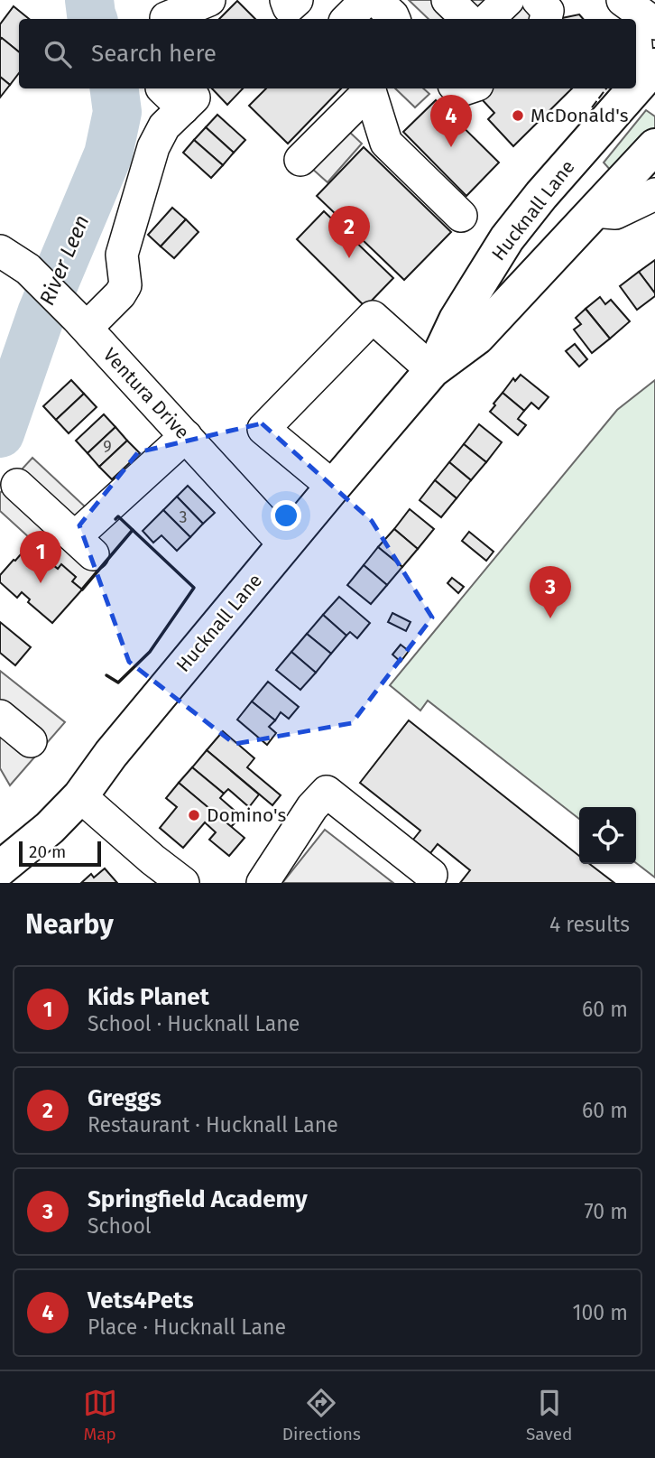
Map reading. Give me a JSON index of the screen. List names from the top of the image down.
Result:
{
  "streets": {
    "main road": ["Hucknall Lane"],
    "street": ["Ventura Drive"]
  },
  "crossings": [
    ["Hucknall Lane", "Ventura Drive"]
  ],
  "water": ["River Leen"],
  "places": ["McDonald's", "Domino's"],
  "house_numbers": ["9", "3"],
  "scale_bar": "20 m",
  "page": {
    "search": "Search here",
    "pins": [
      "4",
      "2",
      "1",
      "3"
    ],
    "scale": "20 m",
    "heading": ["Nearby", "4 results"],
    "list": [
      {
        "mark": "1",
        "name": "Kids Planet",
        "note": "School · Hucknall Lane",
        "value": "60 m"
      },
      {
        "mark": "2",
        "name": "Greggs",
        "note": "Restaurant · Hucknall Lane",
        "value": "60 m"
      },
      {
        "mark": "3",
        "name": "Springfield Academy",
        "note": "School",
        "value": "70 m"
      },
      {
        "mark": "4",
        "name": "Vets4Pets",
        "note": "Place · Hucknall Lane",
        "value": "100 m"
      }
    ],
    "nav": ["Map", "Directions", "Saved"]
  }
}
